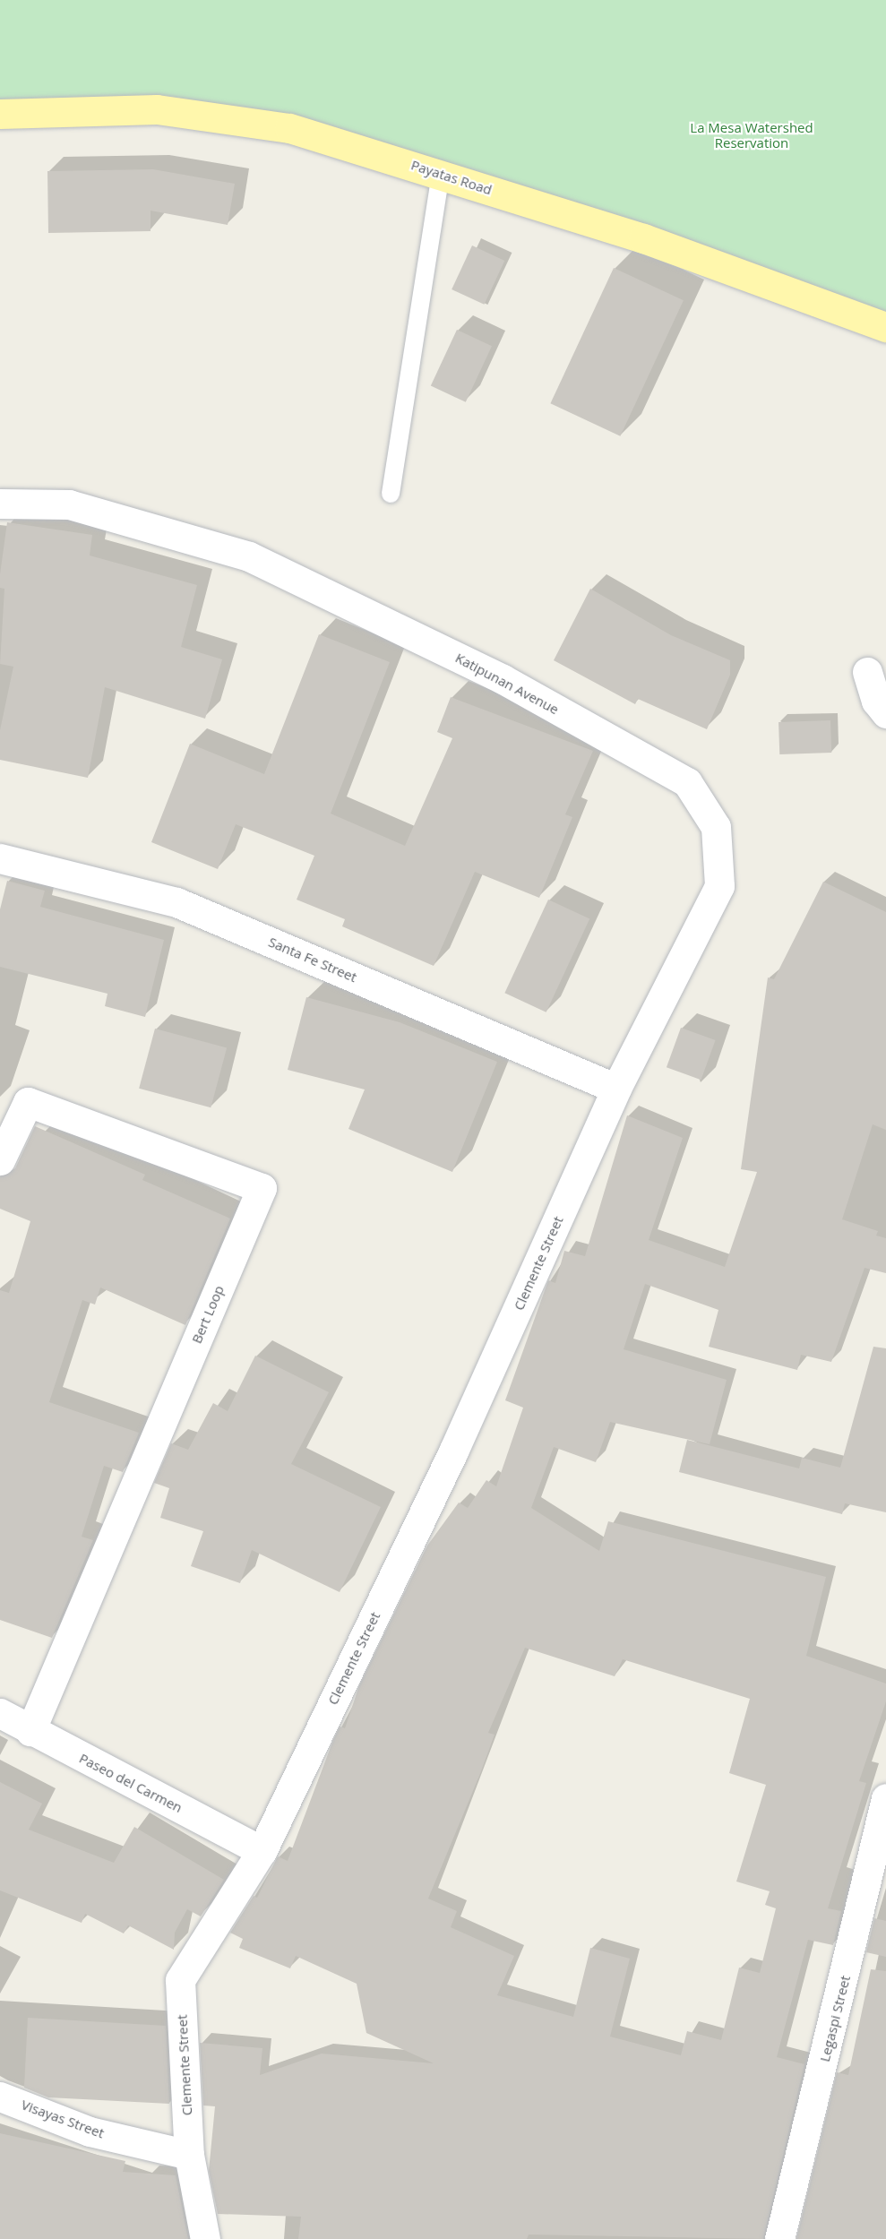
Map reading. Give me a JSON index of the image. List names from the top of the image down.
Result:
{
  "streets": {
    "main road": ["Payatas Road"],
    "street": [
      "Katipunan Avenue",
      "Santa Fe Street",
      "Clemente Street",
      "Bert Loop",
      "Paseo del Carmen",
      "Legaspi Street",
      "Visayas Street"
    ]
  },
  "crossings": [
    ["Katipunan Avenue", "Santa Fe Street"],
    ["Katipunan Avenue", "Clemente Street"],
    ["Santa Fe Street", "Clemente Street"],
    ["Clemente Street", "Paseo del Carmen"],
    ["Clemente Street", "Visayas Street"],
    ["Bert Loop", "Paseo del Carmen"]
  ],
  "parks": ["La Mesa Watershed Reservation"]
}
